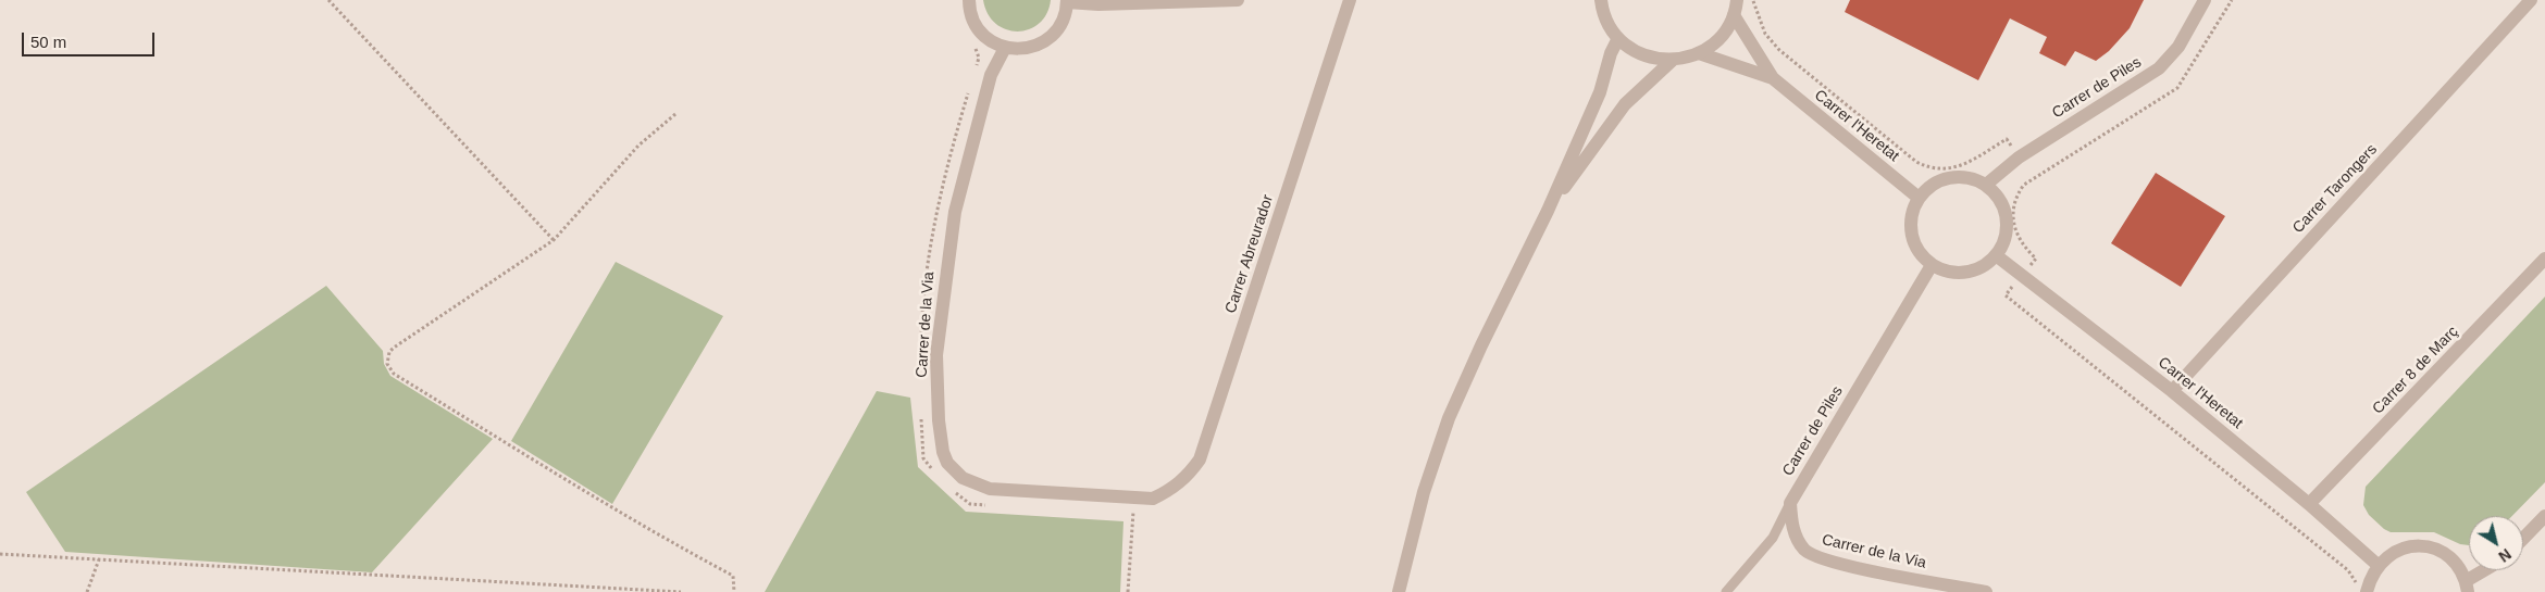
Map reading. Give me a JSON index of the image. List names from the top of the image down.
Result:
{
  "streets": {
    "street": [
      "Carrer de Piles",
      "Carrer l'Heretat",
      "Carrer Tarongers",
      "Carrer Abreurador",
      "Carrer de la Via",
      "Carrer 8 de Març"
    ]
  },
  "crossings": [
    ["Carrer de Piles", "Carrer l'Heretat"],
    ["Carrer de Piles", "Carrer de la Via"],
    ["Carrer l'Heretat", "Carrer Tarongers"],
    ["Carrer l'Heretat", "Carrer 8 de Març"],
    ["Carrer Abreurador", "Carrer de la Via"]
  ],
  "scale_bar": "50 m",
  "north": "bottom right"
}
